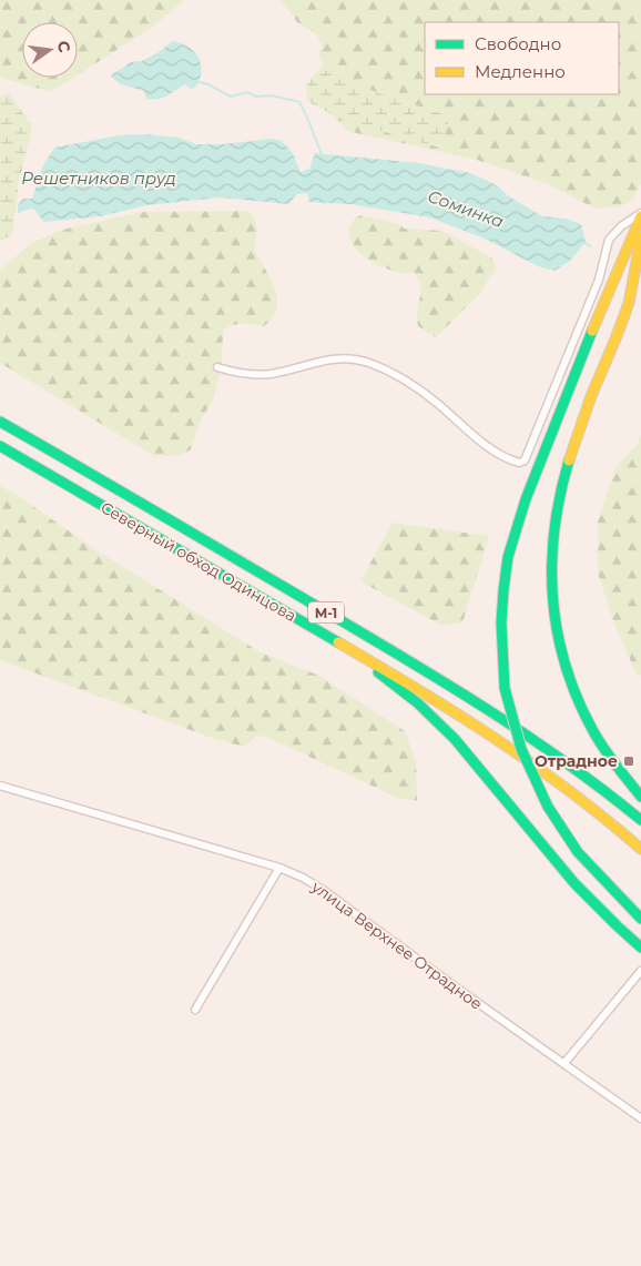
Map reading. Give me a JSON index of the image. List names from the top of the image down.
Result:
{
  "streets": {
    "main road": ["Северный обход Одинцова", "М-1"],
    "street": ["улица Верхнее Отрадное"]
  },
  "water": ["Решетников пруд", "Соминка"],
  "places": {
    "transit": ["Отрадное"]
  },
  "legend": ["Свободно", "Медленно"],
  "north": "right"
}
